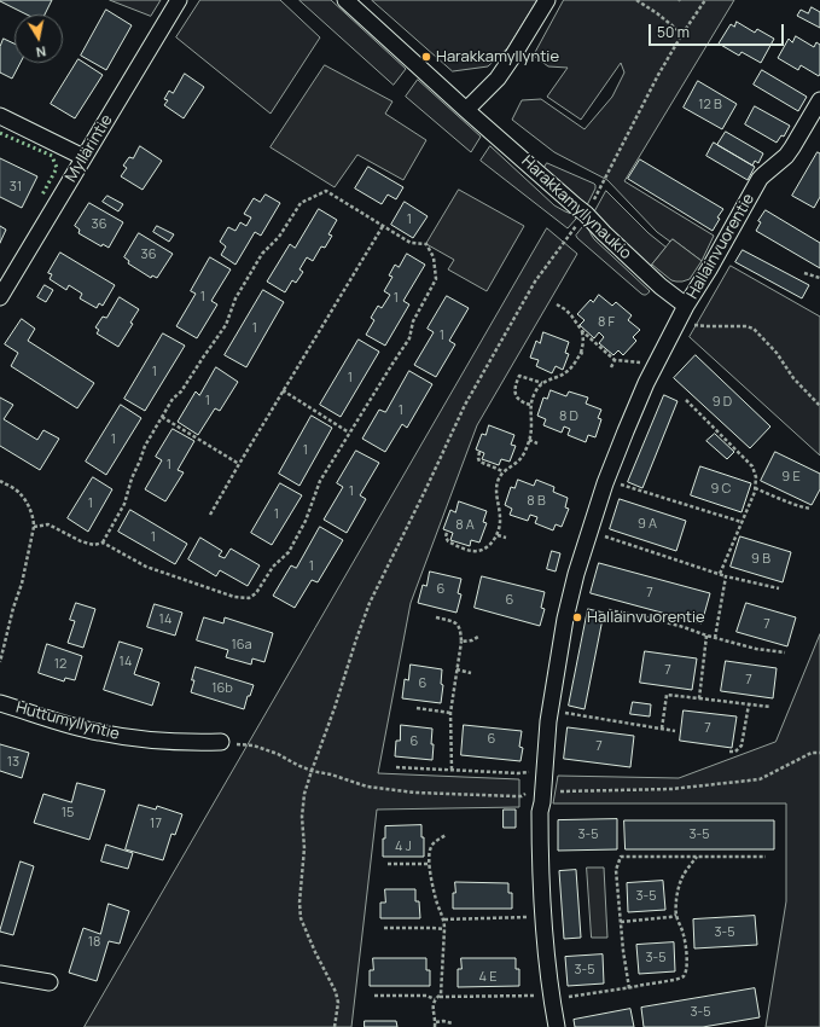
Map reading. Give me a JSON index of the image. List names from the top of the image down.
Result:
{
  "streets": {
    "street": [
      "Myllärintie",
      "Harakkamyllynaukio",
      "Hallainvuorentie",
      "Huttumyllyntie"
    ]
  },
  "crossings": [
    ["Harakkamyllynaukio", "Hallainvuorentie"]
  ],
  "places": ["Harakkamyllyntie", "Hallainvuorentie"],
  "house_numbers": [
    "12 B",
    "31",
    "1",
    "36",
    "36",
    "1",
    "1",
    "8 F",
    "1",
    "1",
    "1",
    "1",
    "1",
    "9 D",
    "1",
    "8 D",
    "1",
    "1",
    "1",
    "9 E",
    "9 C",
    "1",
    "8 B",
    "1",
    "1",
    "9 A",
    "8 A",
    "1",
    "9 B",
    "1",
    "6",
    "7",
    "6",
    "14",
    "7",
    "16a",
    "14",
    "12",
    "7",
    "7",
    "6",
    "16b",
    "7",
    "6",
    "6",
    "7",
    "13",
    "15",
    "17",
    "3-5",
    "3-5",
    "4 J",
    "3-5",
    "3-5",
    "18",
    "3-5",
    "3-5",
    "4 E",
    "3-5"
  ],
  "scale_bar": "50 m",
  "north": "bottom"
}
